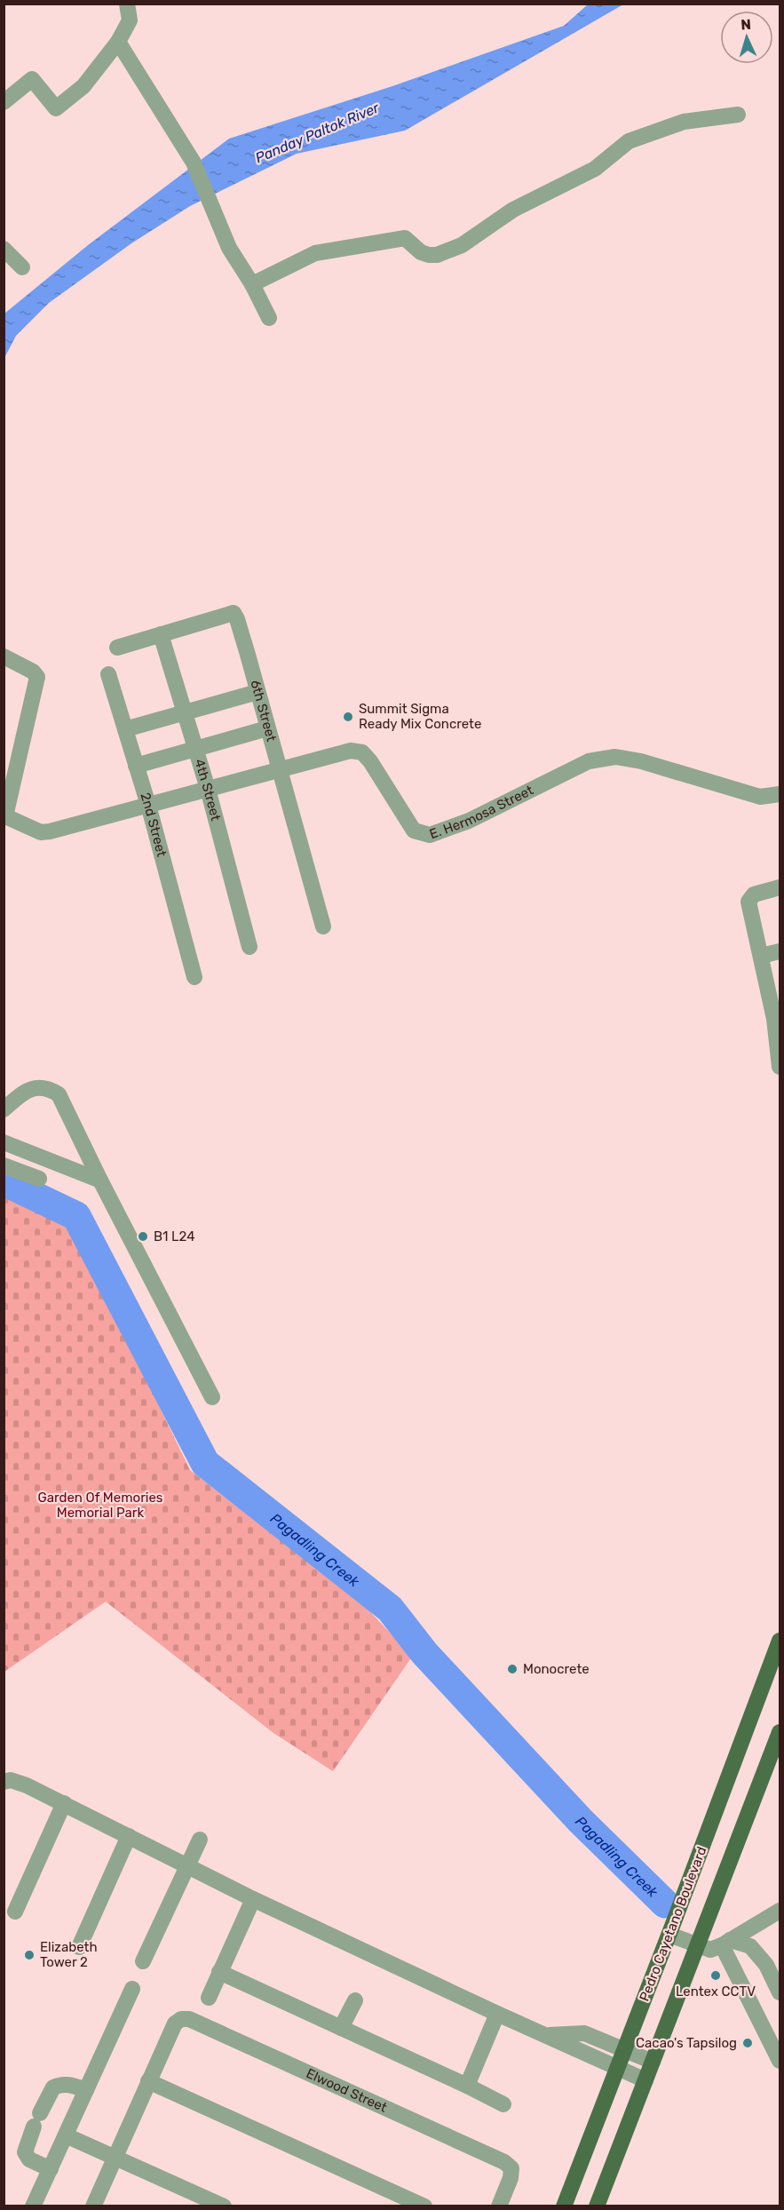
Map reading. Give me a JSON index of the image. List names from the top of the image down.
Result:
{
  "streets": {
    "main road": ["Pedro Cayetano Boulevard"],
    "street": [
      "6th Street",
      "4th Street",
      "E. Hermosa Street",
      "2nd Street",
      "Elwood Street"
    ]
  },
  "crossings": [
    ["6th Street", "4th Street"],
    ["6th Street", "E. Hermosa Street"],
    ["4th Street", "E. Hermosa Street"],
    ["E. Hermosa Street", "2nd Street"]
  ],
  "water": ["Panday Paltok River", "Pagadling Creek"],
  "parks": ["Garden Of Memories Memorial Park"],
  "places": [
    "Summit Sigma Ready Mix Concrete",
    "B1 L24",
    "Monocrete",
    "Elizabeth Tower 2",
    "Lentex CCTV",
    "Cacao's Tapsilog"
  ],
  "north": "top"
}
